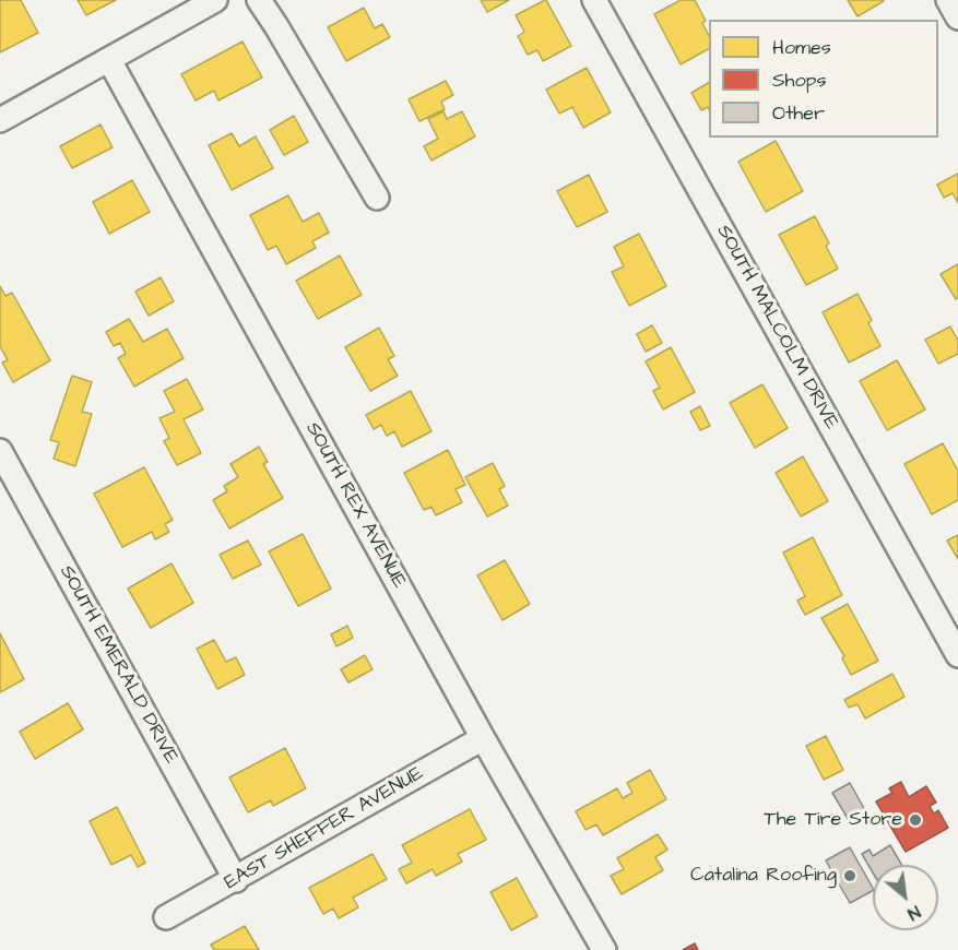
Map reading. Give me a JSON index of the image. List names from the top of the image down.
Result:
{
  "streets": {
    "street": [
      "SOUTH MALCOLM DRIVE",
      "SOUTH REX AVENUE",
      "SOUTH EMERALD DRIVE",
      "EAST SHEFFER AVENUE"
    ]
  },
  "crossings": [
    ["SOUTH REX AVENUE", "EAST SHEFFER AVENUE"],
    ["SOUTH EMERALD DRIVE", "EAST SHEFFER AVENUE"]
  ],
  "places": ["The Tire Store", "Catalina Roofing"],
  "legend": ["Homes", "Shops", "Other"],
  "north": "bottom right"
}
